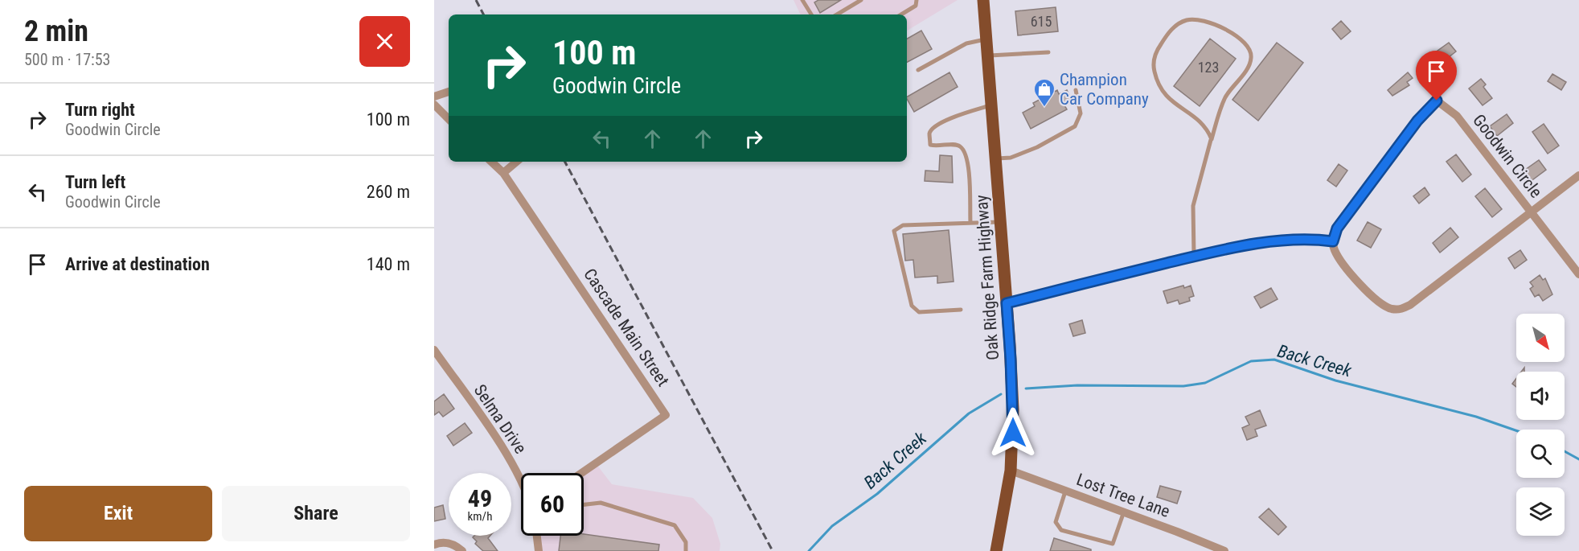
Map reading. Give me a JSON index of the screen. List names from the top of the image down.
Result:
{
  "streets": {
    "main road": ["Oak Ridge Farm Highway"],
    "street": [
      "Goodwin Circle",
      "Cascade Main Street",
      "Selma Drive",
      "Lost Tree Lane"
    ]
  },
  "crossings": [
    ["Oak Ridge Farm Highway", "Lost Tree Lane"]
  ],
  "water": ["Back Creek"],
  "places": {
    "shop": ["Champion Car Company"]
  },
  "house_numbers": ["615", "123"],
  "north": "bottom right",
  "page": {
    "heading": ["2 min", "500 m · 17:53"],
    "turn": ["100 m", "Goodwin Circle"],
    "list": [
      {
        "name": "Turn right",
        "note": "Goodwin Circle",
        "value": "100 m"
      },
      {
        "name": "Turn left",
        "note": "Goodwin Circle",
        "value": "260 m"
      },
      {
        "name": "Arrive at destination",
        "value": "140 m"
      }
    ],
    "speed": "49 km/h",
    "limit": "60",
    "buttons": ["Exit", "Share"]
  }
}
